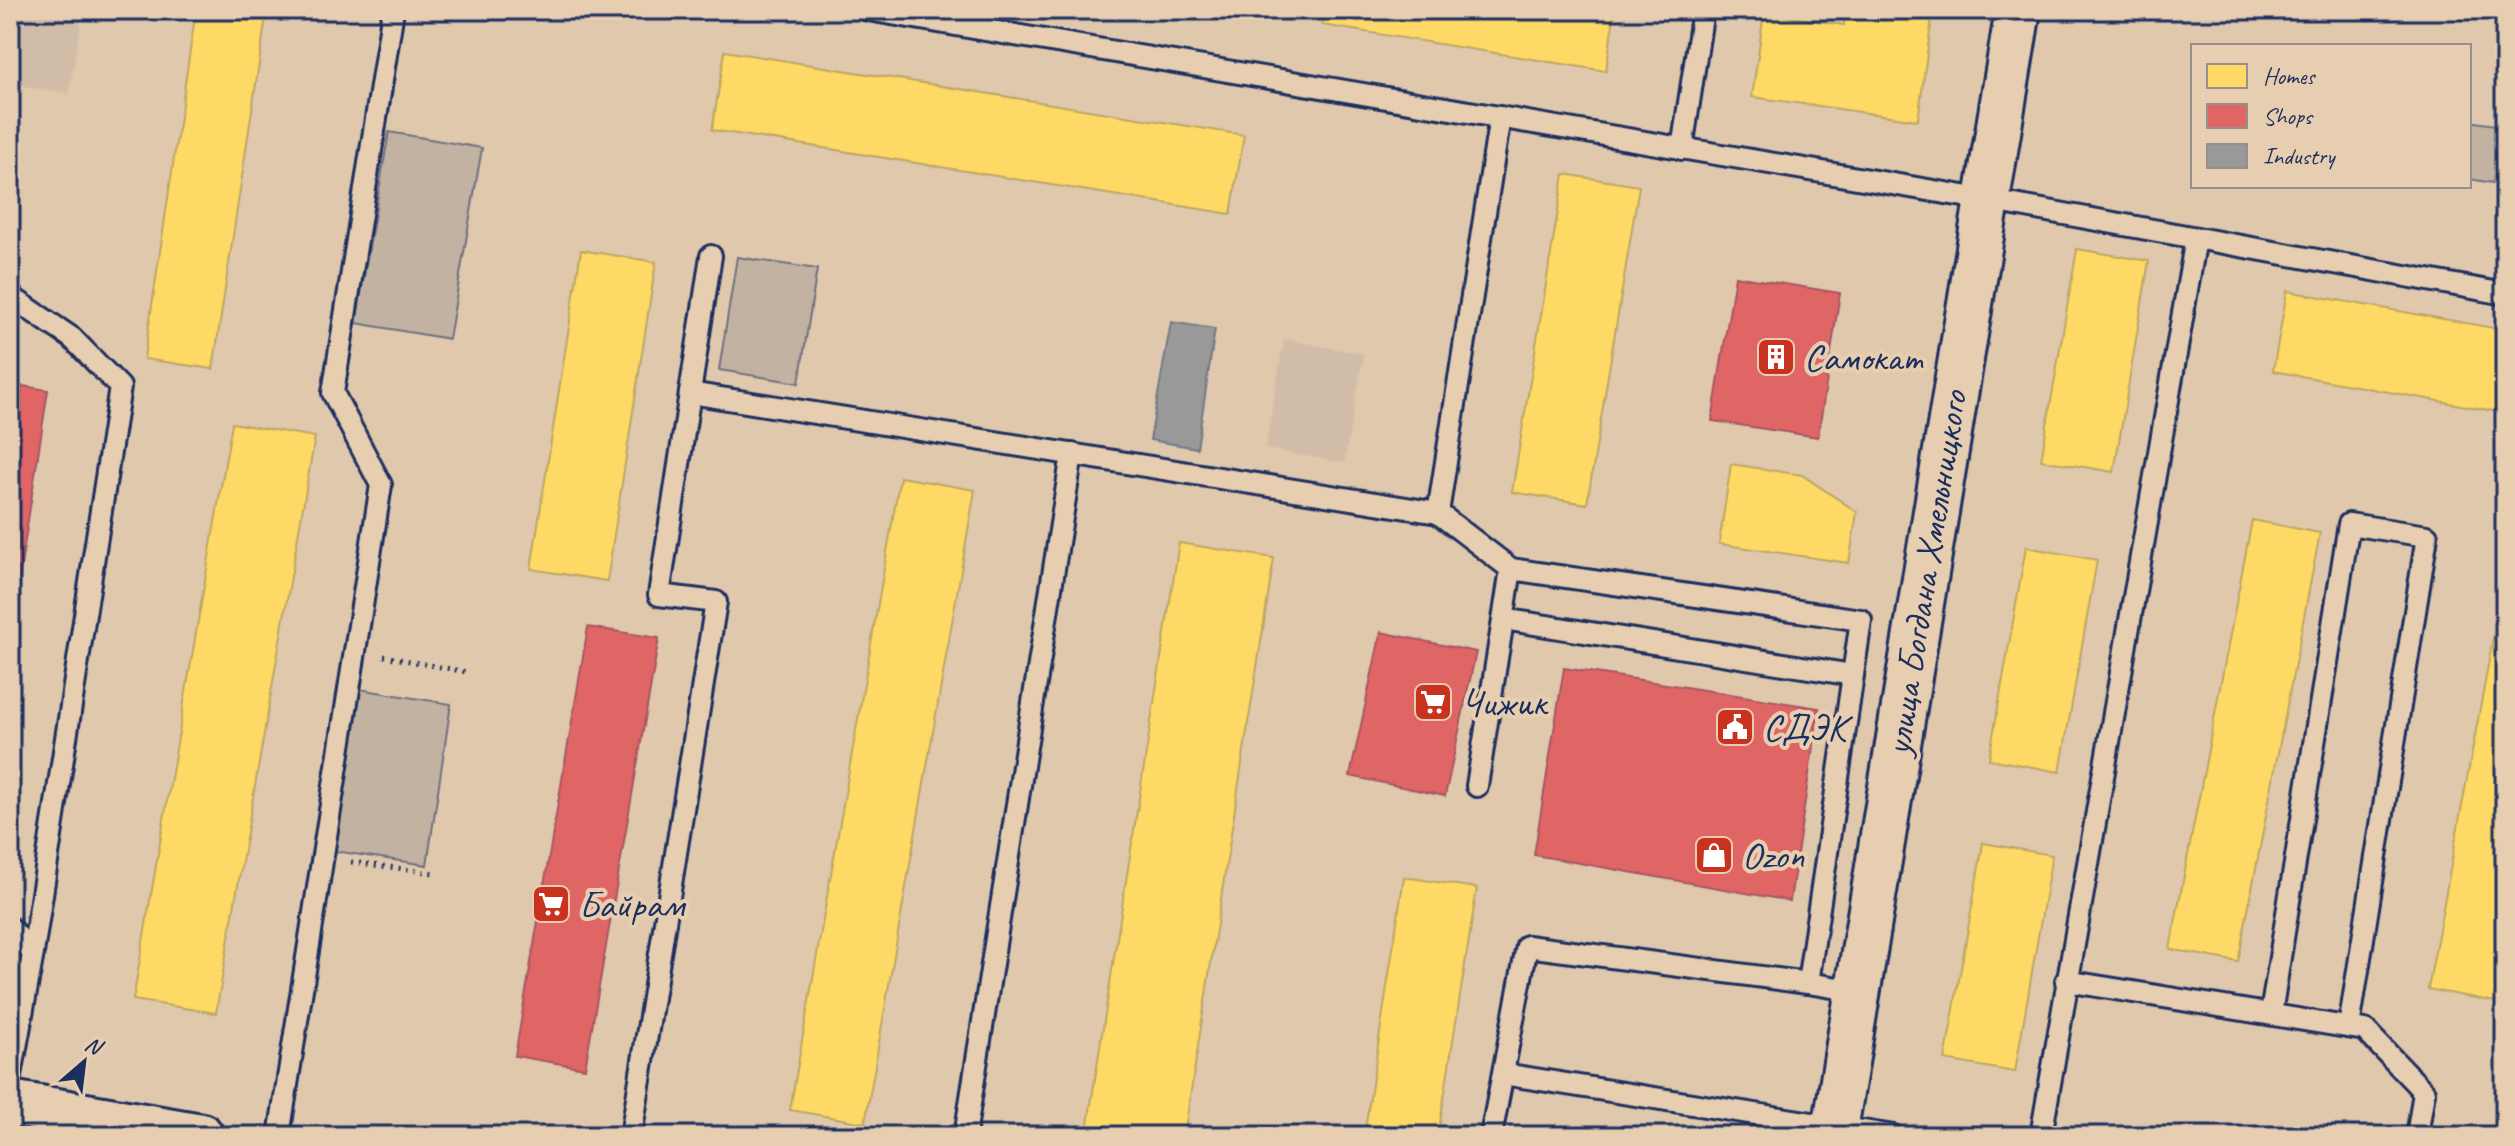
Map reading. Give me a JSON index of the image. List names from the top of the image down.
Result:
{
  "streets": {
    "main road": ["улица Богдана Хмельницкого"]
  },
  "places": {
    "building": ["Самокат"],
    "supermarket": ["Чижик", "Байрам"],
    "public building": ["СДЭК"],
    "shop": ["Ozon"]
  },
  "legend": ["Homes", "Shops", "Industry"],
  "north": "top right"
}
